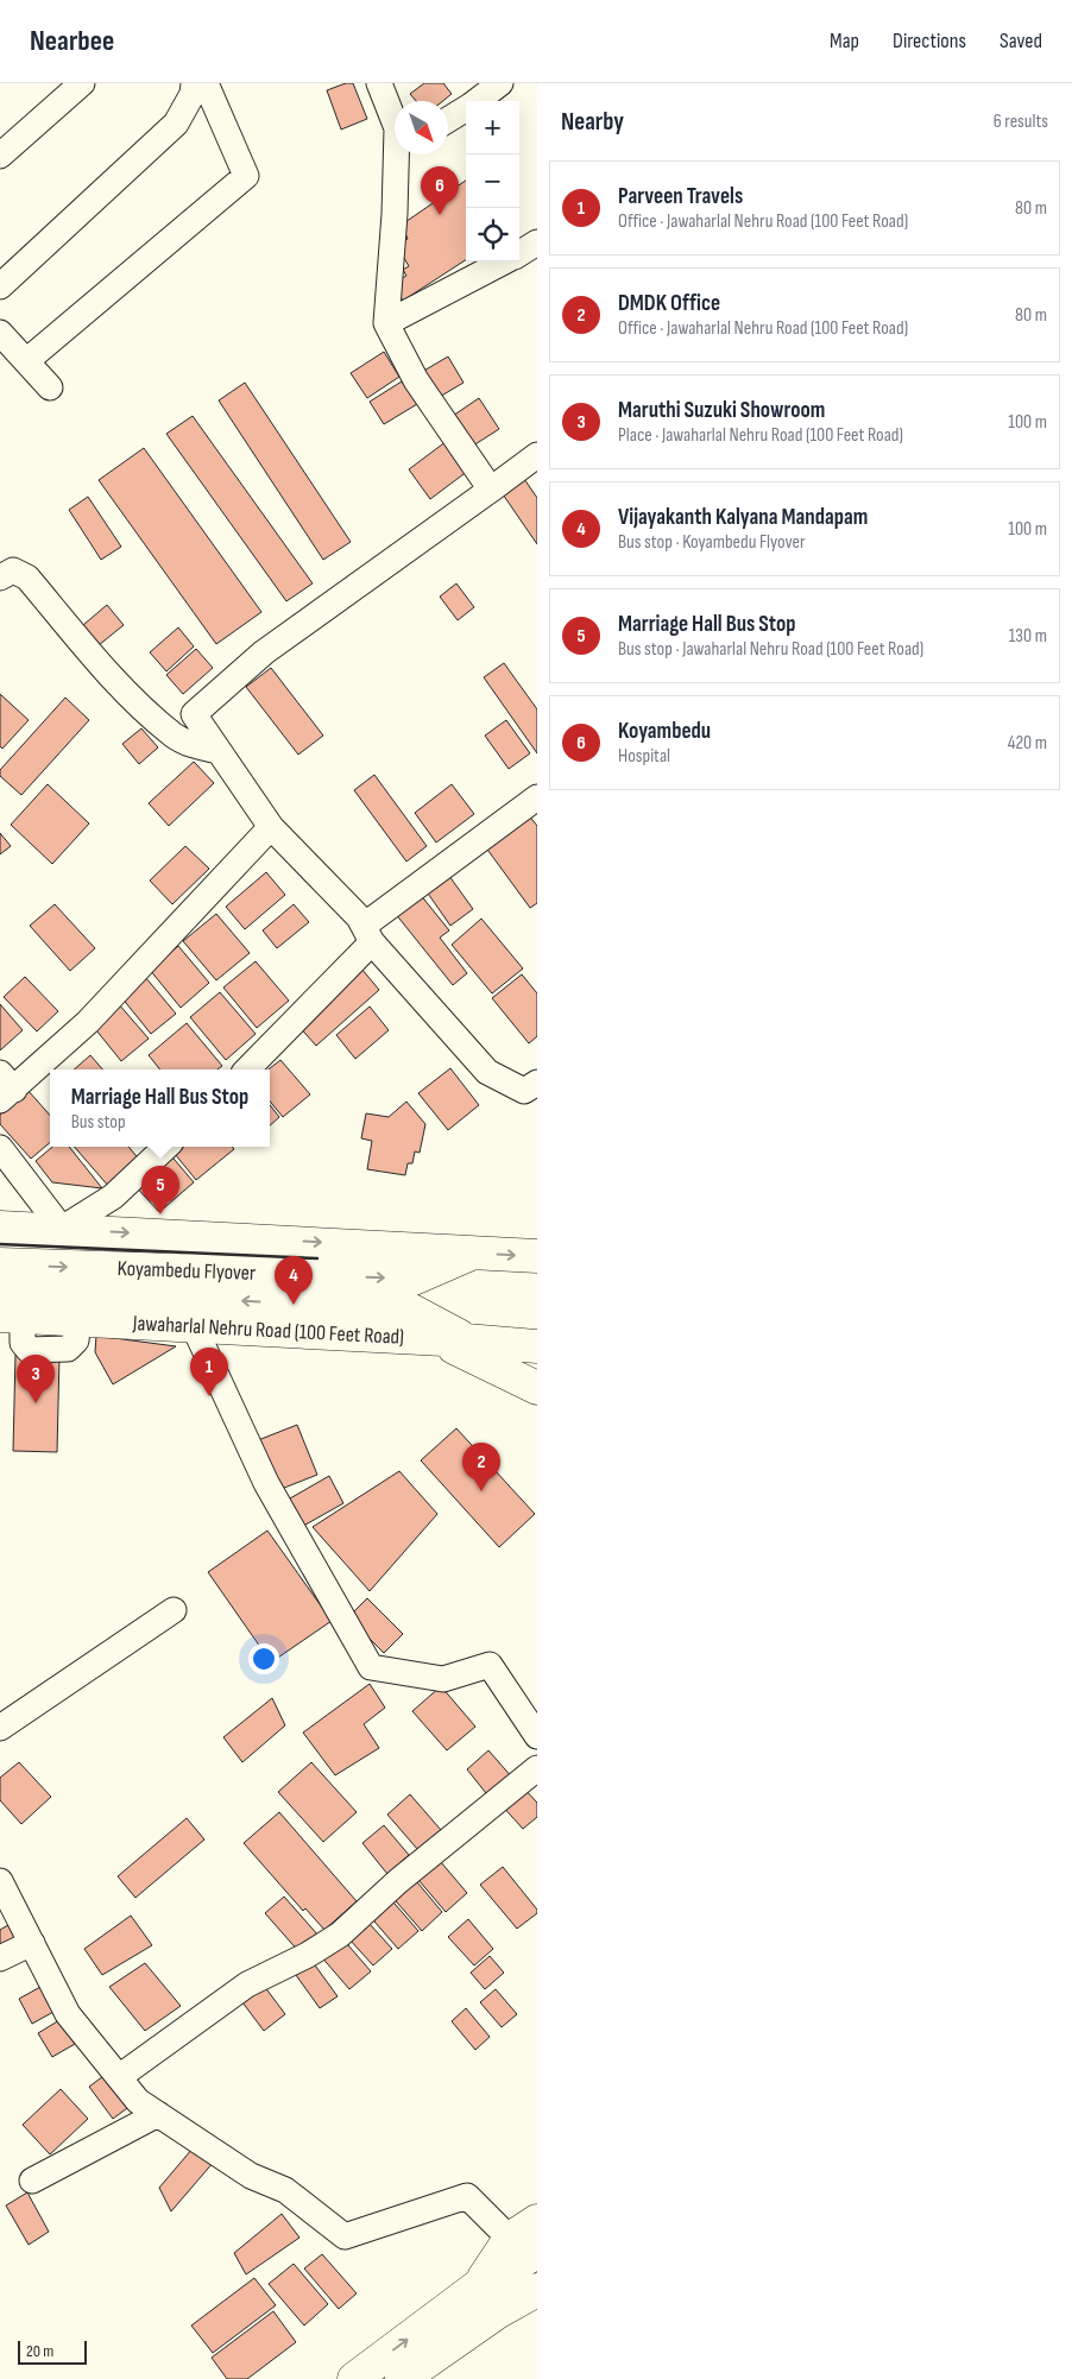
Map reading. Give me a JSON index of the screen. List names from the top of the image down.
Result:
{
  "streets": {
    "main road": ["Koyambedu Flyover", "Jawaharlal Nehru Road (100 Feet Road)"]
  },
  "crossings": [
    ["Koyambedu Flyover", "Jawaharlal Nehru Road (100 Feet Road)"]
  ],
  "scale_bar": "20 m",
  "north": "bottom right",
  "page": {
    "header": "Nearbee",
    "nav": ["Map", "Directions", "Saved"],
    "heading": ["Nearby", "6 results"],
    "map_buttons": ["+", "−"],
    "list": [
      {
        "mark": "1",
        "name": "Parveen Travels",
        "note": "Office · Jawaharlal Nehru Road (100 Feet Road)",
        "value": "80 m"
      },
      {
        "mark": "2",
        "name": "DMDK Office",
        "note": "Office · Jawaharlal Nehru Road (100 Feet Road)",
        "value": "80 m"
      },
      {
        "mark": "3",
        "name": "Maruthi Suzuki Showroom",
        "note": "Place · Jawaharlal Nehru Road (100 Feet Road)",
        "value": "100 m"
      },
      {
        "mark": "4",
        "name": "Vijayakanth Kalyana Mandapam",
        "note": "Bus stop · Koyambedu Flyover",
        "value": "100 m"
      },
      {
        "mark": "5",
        "name": "Marriage Hall Bus Stop",
        "note": "Bus stop · Jawaharlal Nehru Road (100 Feet Road)",
        "value": "130 m"
      },
      {
        "mark": "6",
        "name": "Koyambedu",
        "note": "Hospital",
        "value": "420 m"
      }
    ],
    "pins": [
      "6",
      "5",
      "4",
      "1",
      "3",
      "2"
    ],
    "popup": ["Marriage Hall Bus Stop", "Bus stop"],
    "scale": "20 m"
  }
}
